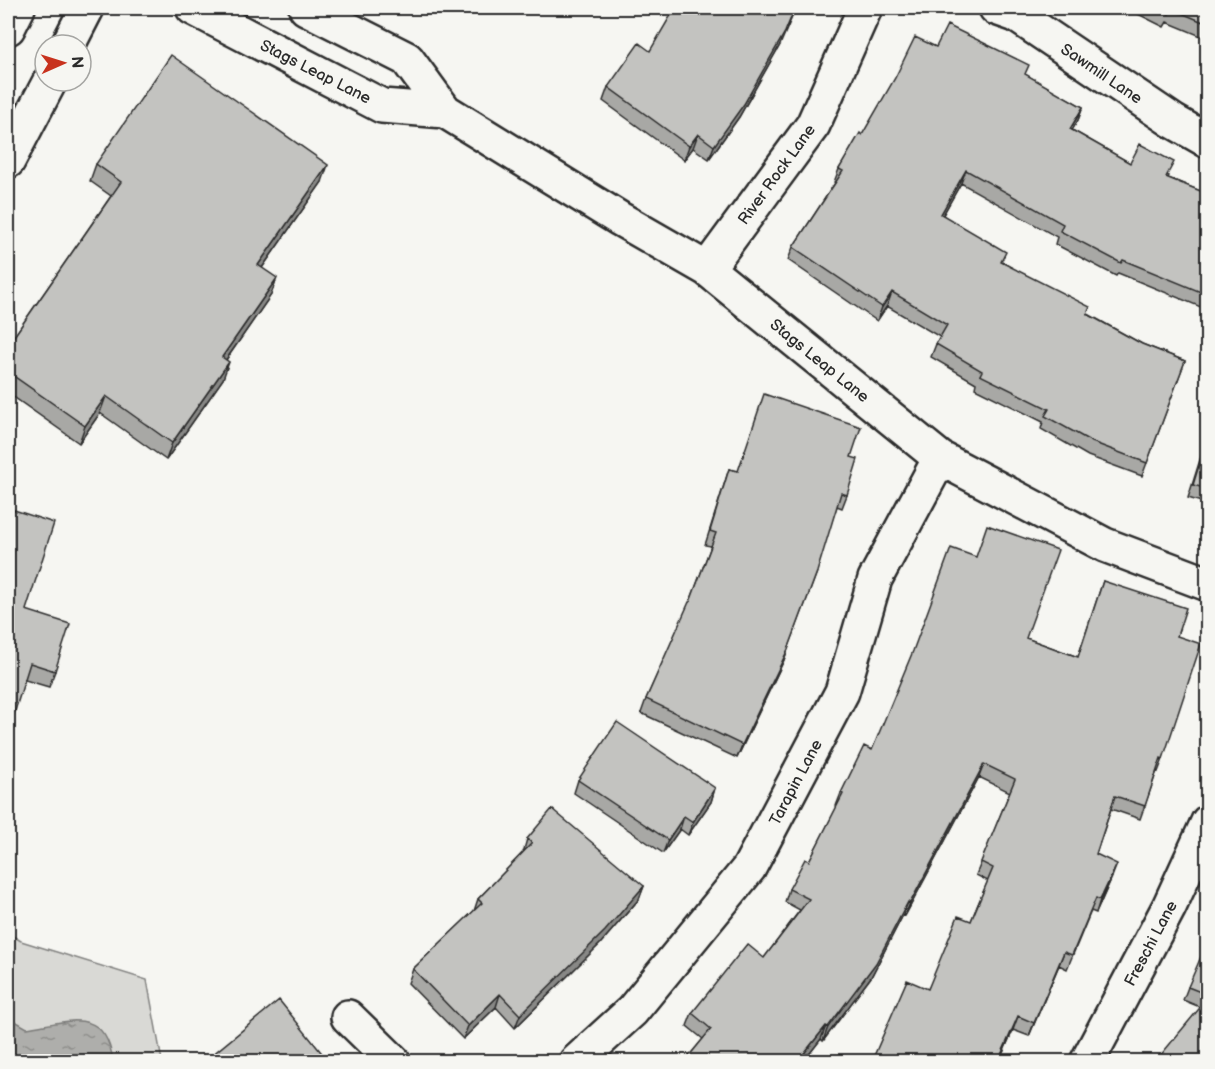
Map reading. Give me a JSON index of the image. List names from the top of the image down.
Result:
{
  "streets": {
    "street": [
      "Stags Leap Lane",
      "Sawmill Lane",
      "River Rock Lane",
      "Tarapin Lane",
      "Freschi Lane"
    ]
  },
  "crossings": [
    ["Stags Leap Lane", "River Rock Lane"],
    ["Stags Leap Lane", "Tarapin Lane"]
  ],
  "north": "right"
}
